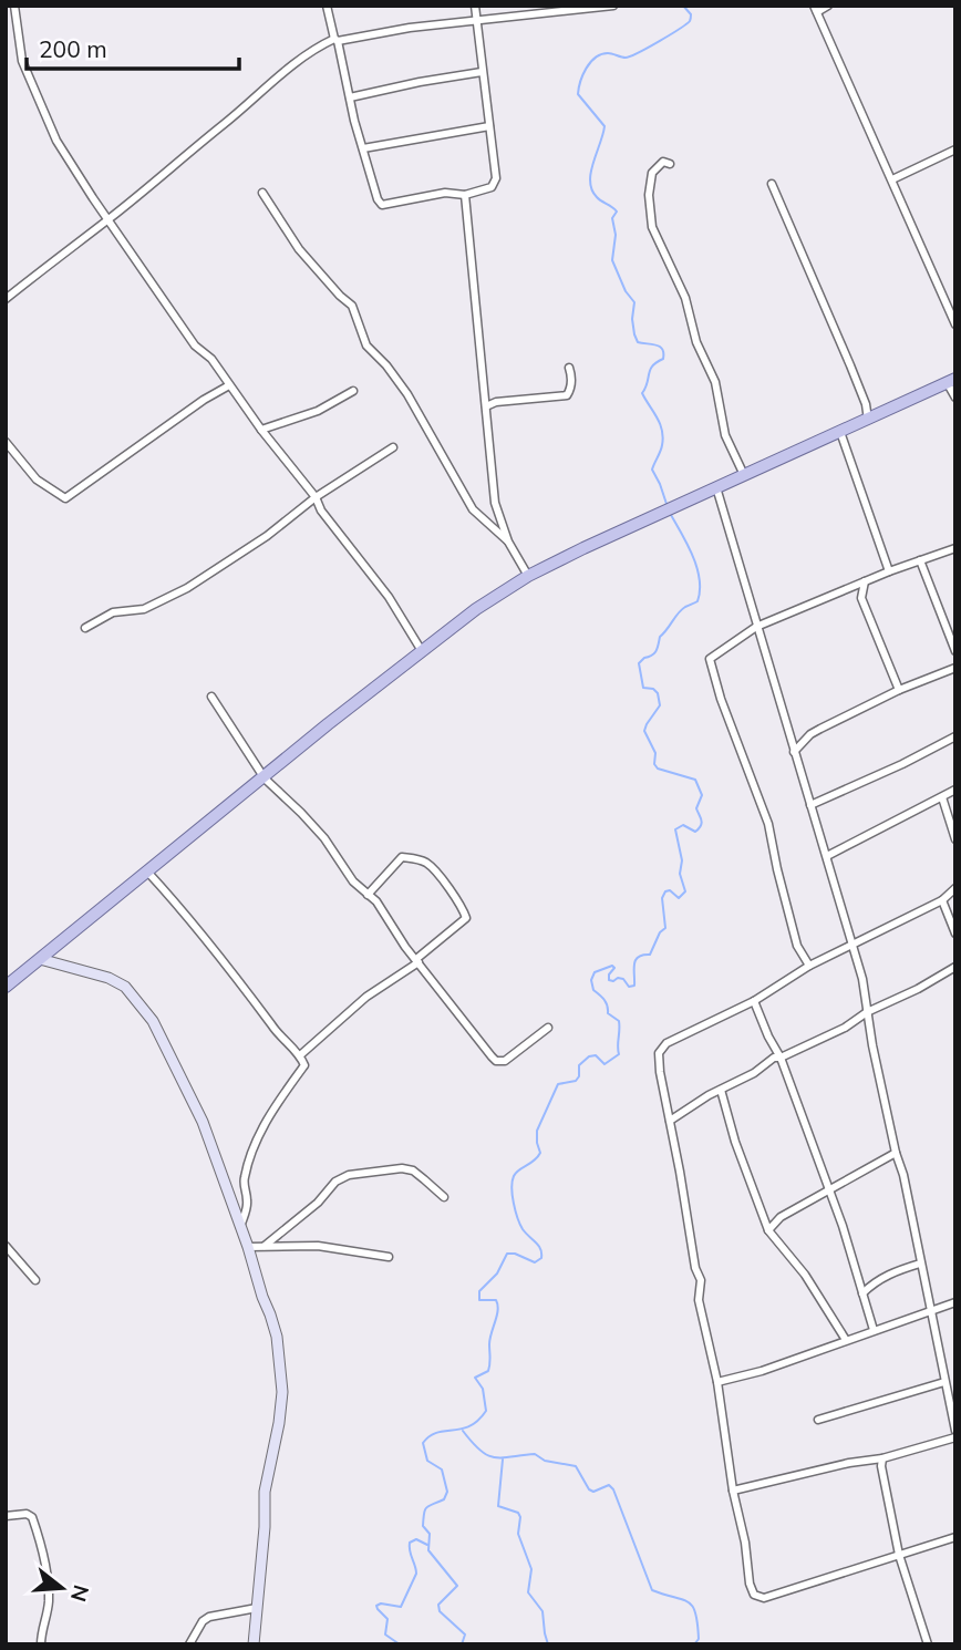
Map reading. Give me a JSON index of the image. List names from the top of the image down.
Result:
{
  "scale_bar": "200 m",
  "north": "right"
}
